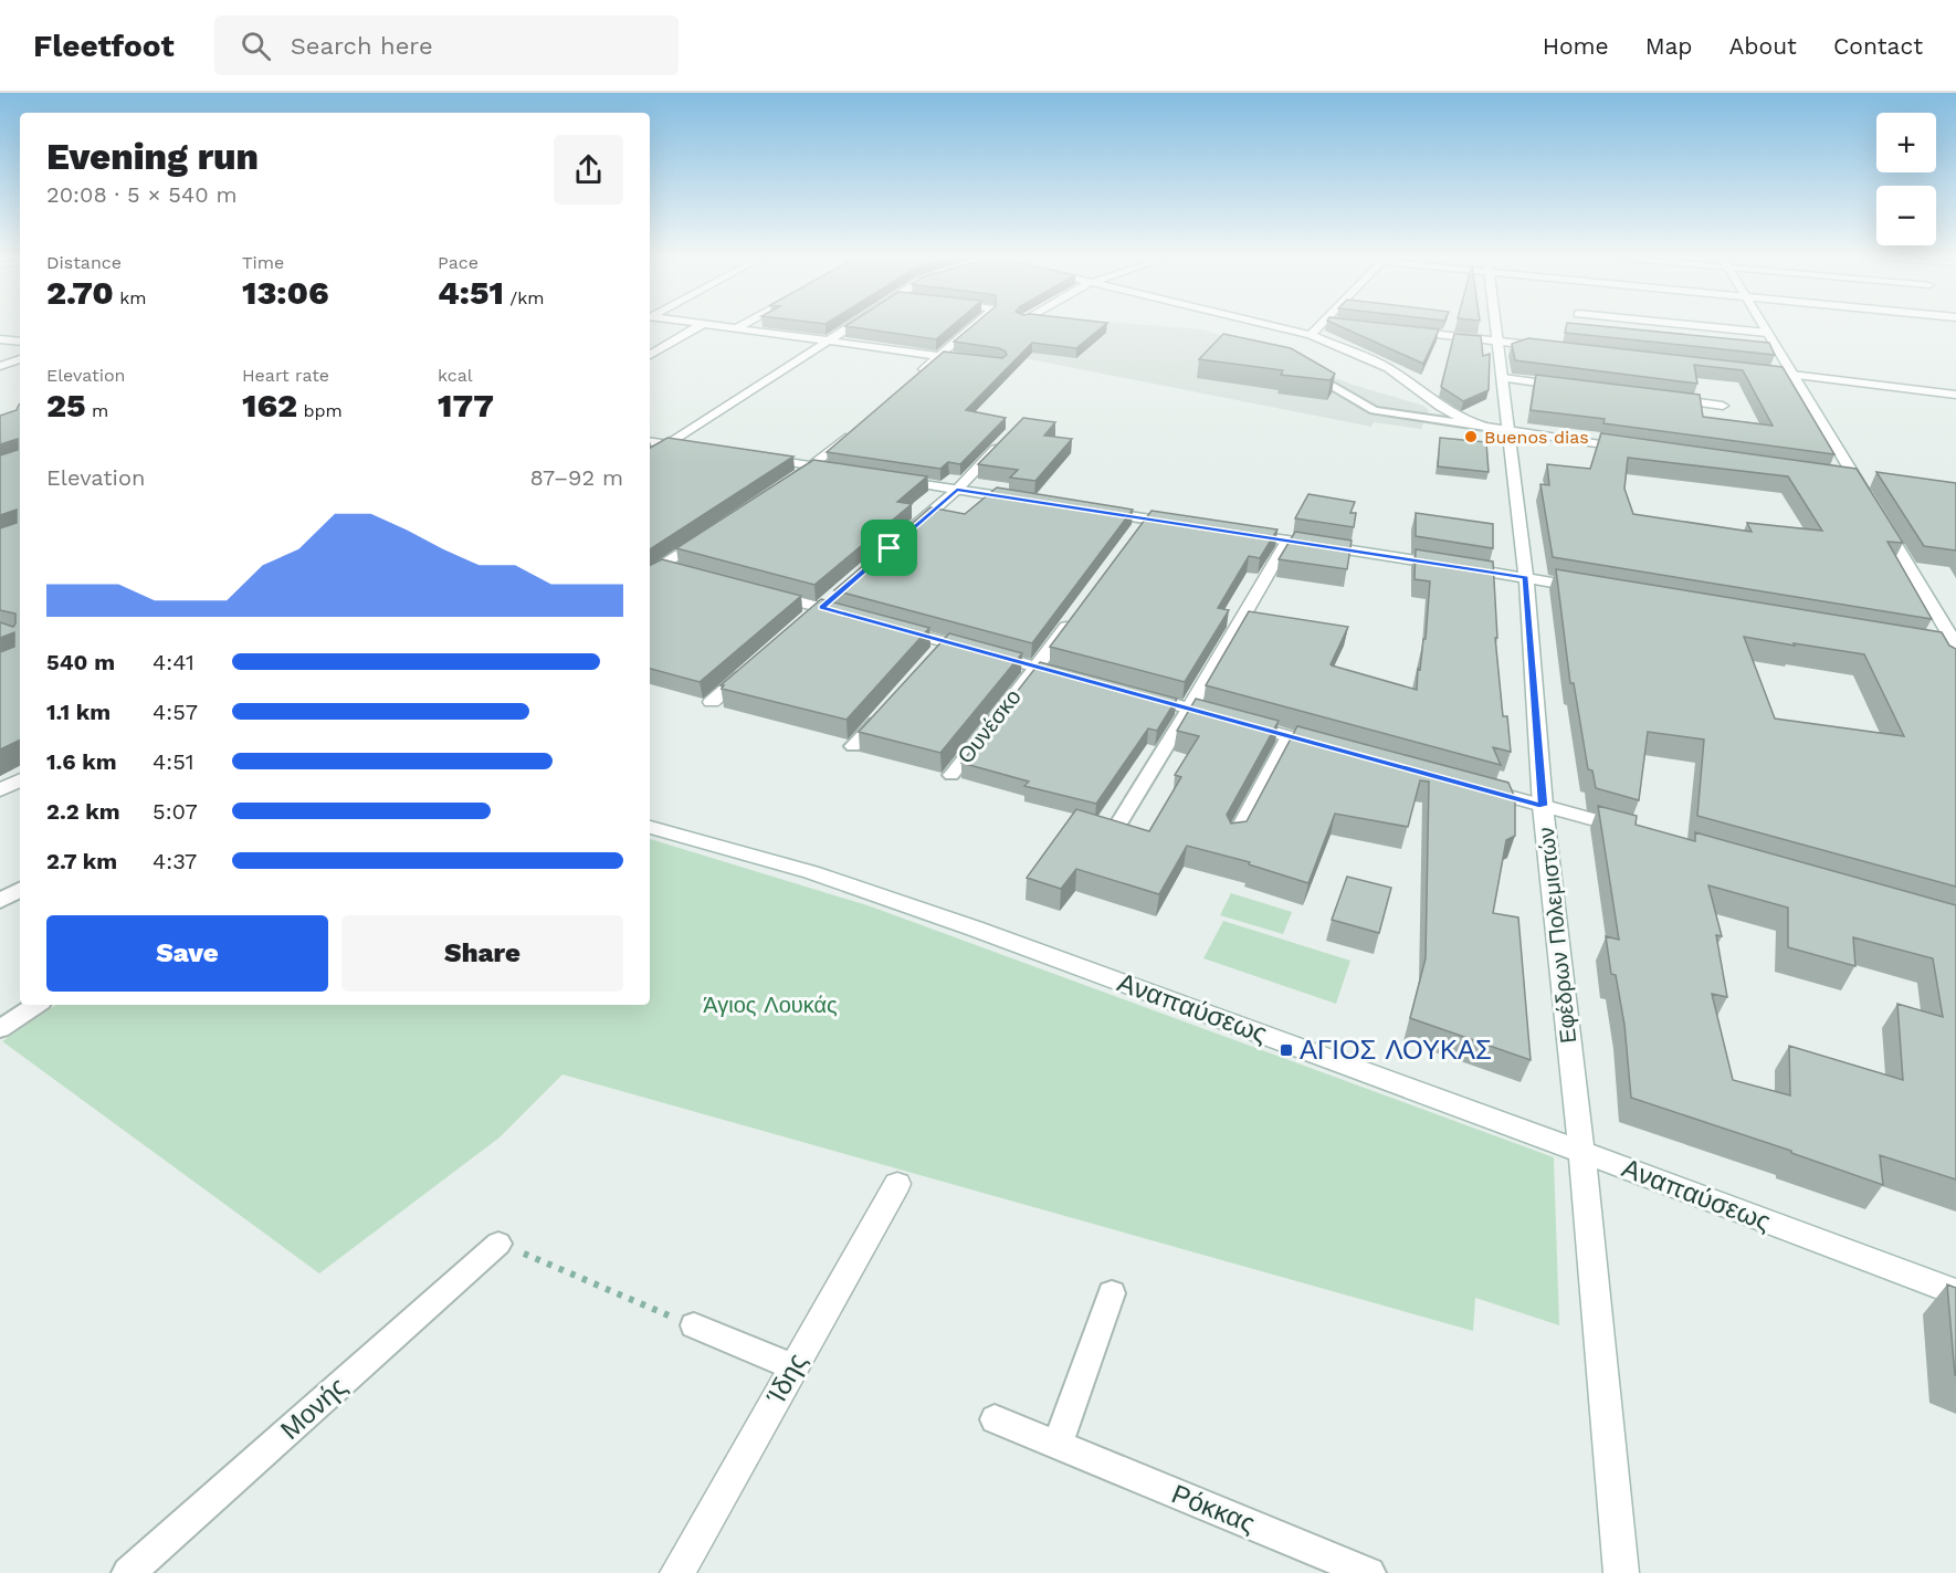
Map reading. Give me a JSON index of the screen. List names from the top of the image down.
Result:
{
  "streets": {
    "street": [
      "Ουνέσκο",
      "Εφέδρων Πολεμιστών",
      "Αναπαύσεως",
      "Ίδης"
    ],
    "lane": ["Μονής", "Ρόκκας"]
  },
  "crossings": [
    ["Εφέδρων Πολεμιστών", "Αναπαύσεως"]
  ],
  "parks": ["Άγιος Λουκάς"],
  "places": {
    "other": ["Buenos dias"],
    "transit": ["ΑΓΙΟΣ ΛΟΥΚΑΣ"]
  },
  "page": {
    "header": "Fleetfoot",
    "search": "Search here",
    "nav": [
      "Home",
      "Map",
      "About",
      "Contact"
    ],
    "map_buttons": ["+", "−"],
    "heading": ["Evening run", "20:08 · 5 × 540 m"],
    "stats": [
      ["Distance", "2.70 km"],
      ["Time", "13:06"],
      ["Pace", "4:51 /km"],
      ["Elevation", "25 m"],
      ["Heart rate", "162 bpm"],
      ["kcal", "177"]
    ],
    "chart": ["Elevation", "87–92 m"],
    "list": [
      {
        "name": "540 m",
        "note": "4:41"
      },
      {
        "name": "1.1 km",
        "note": "4:57"
      },
      {
        "name": "1.6 km",
        "note": "4:51"
      },
      {
        "name": "2.2 km",
        "note": "5:07"
      },
      {
        "name": "2.7 km",
        "note": "4:37"
      }
    ],
    "buttons": ["Save", "Share"]
  }
}
